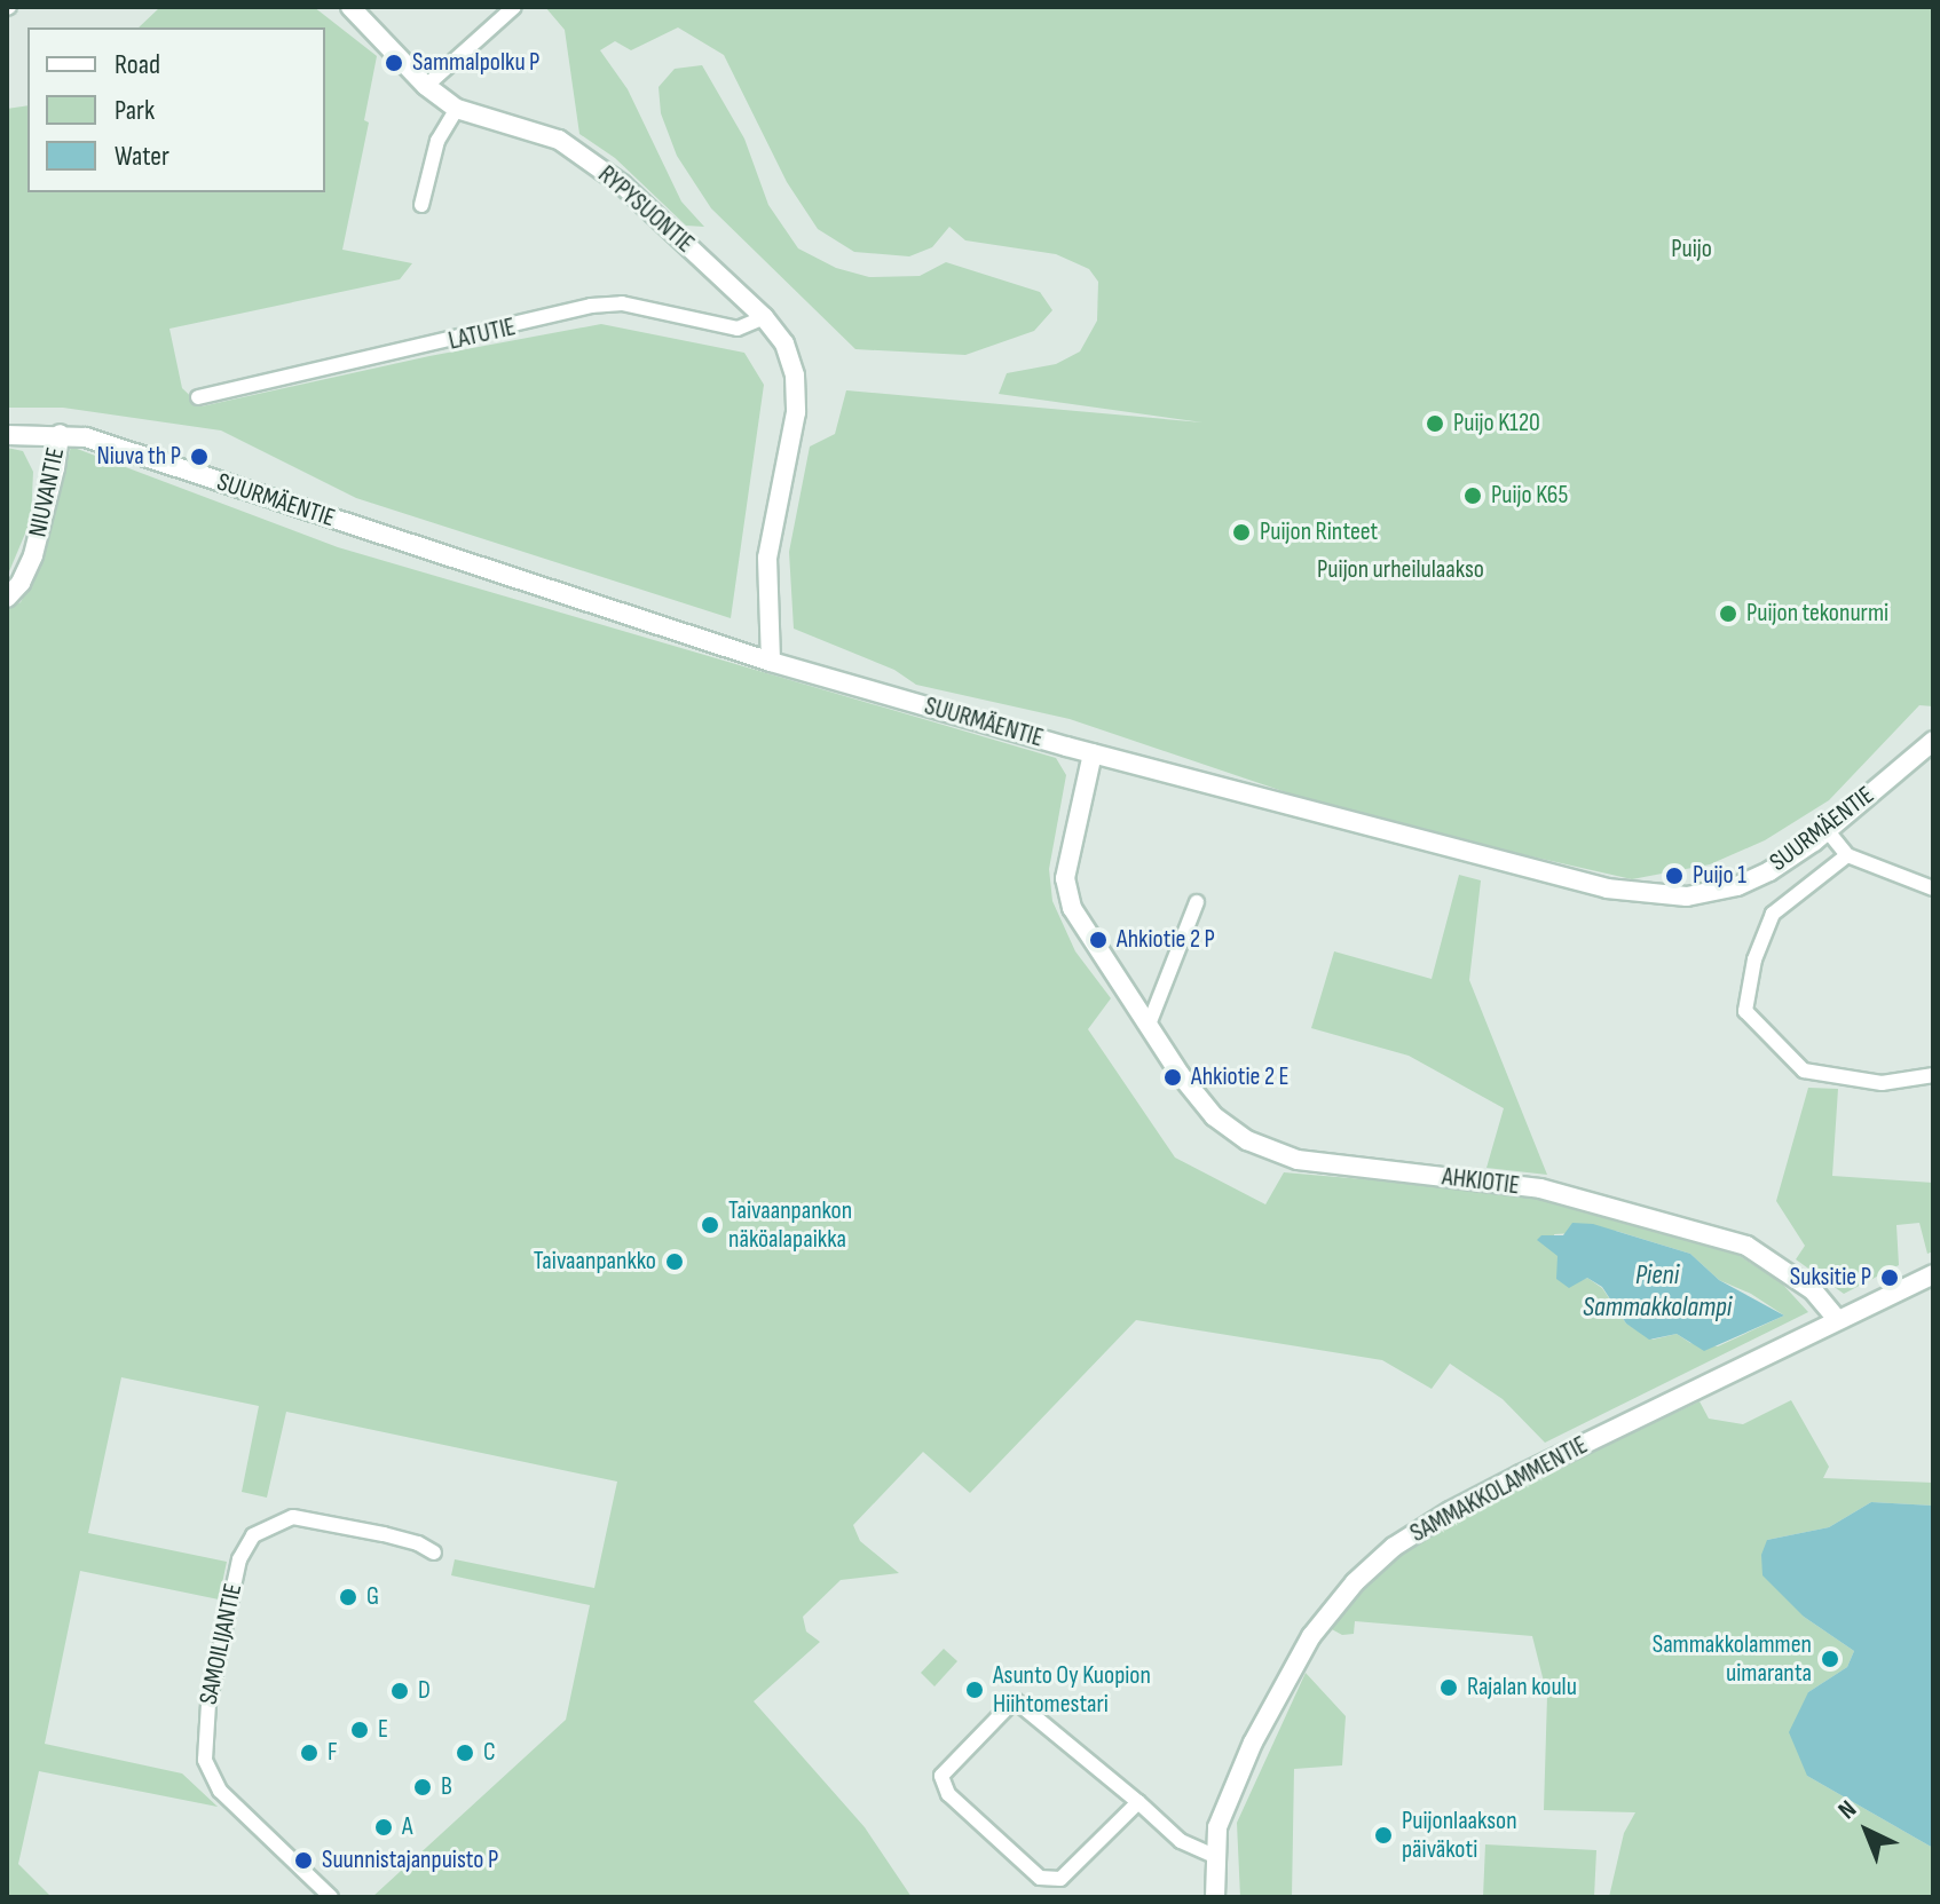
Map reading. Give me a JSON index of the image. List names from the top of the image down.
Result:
{
  "streets": {
    "street": [
      "RYPYSUONTIE",
      "LATUTIE",
      "NIUVANTIE",
      "SUURMÄENTIE",
      "AHKIOTIE",
      "SAMMAKKOLAMMENTIE",
      "SAMOILIJANTIE"
    ]
  },
  "crossings": [
    ["RYPYSUONTIE", "LATUTIE"],
    ["RYPYSUONTIE", "SUURMÄENTIE"],
    ["NIUVANTIE", "SUURMÄENTIE"],
    ["SUURMÄENTIE", "AHKIOTIE"],
    ["AHKIOTIE", "SAMMAKKOLAMMENTIE"]
  ],
  "water": ["Pieni Sammakkolampi"],
  "parks": ["Puijo", "Puijon urheilulaakso"],
  "places": [
    "Sammalpolku P",
    "Puijo K120",
    "Niuva th P",
    "Puijo K65",
    "Puijon Rinteet",
    "Puijon tekonurmi",
    "Puijo 1",
    "Ahkiotie 2 P",
    "Ahkiotie 2 E",
    "Taivaanpankon näköalapaikka",
    "Taivaanpankko",
    "Suksitie P",
    "G",
    "Sammakkolammen uimaranta",
    "Rajalan koulu",
    "Asunto Oy Kuopion Hiihtomestari",
    "D",
    "E",
    "F",
    "C",
    "B",
    "A",
    "Puijonlaakson päiväkoti",
    "Suunnistajanpuisto P"
  ],
  "legend": ["Road", "Park", "Water"],
  "north": "top left"
}
